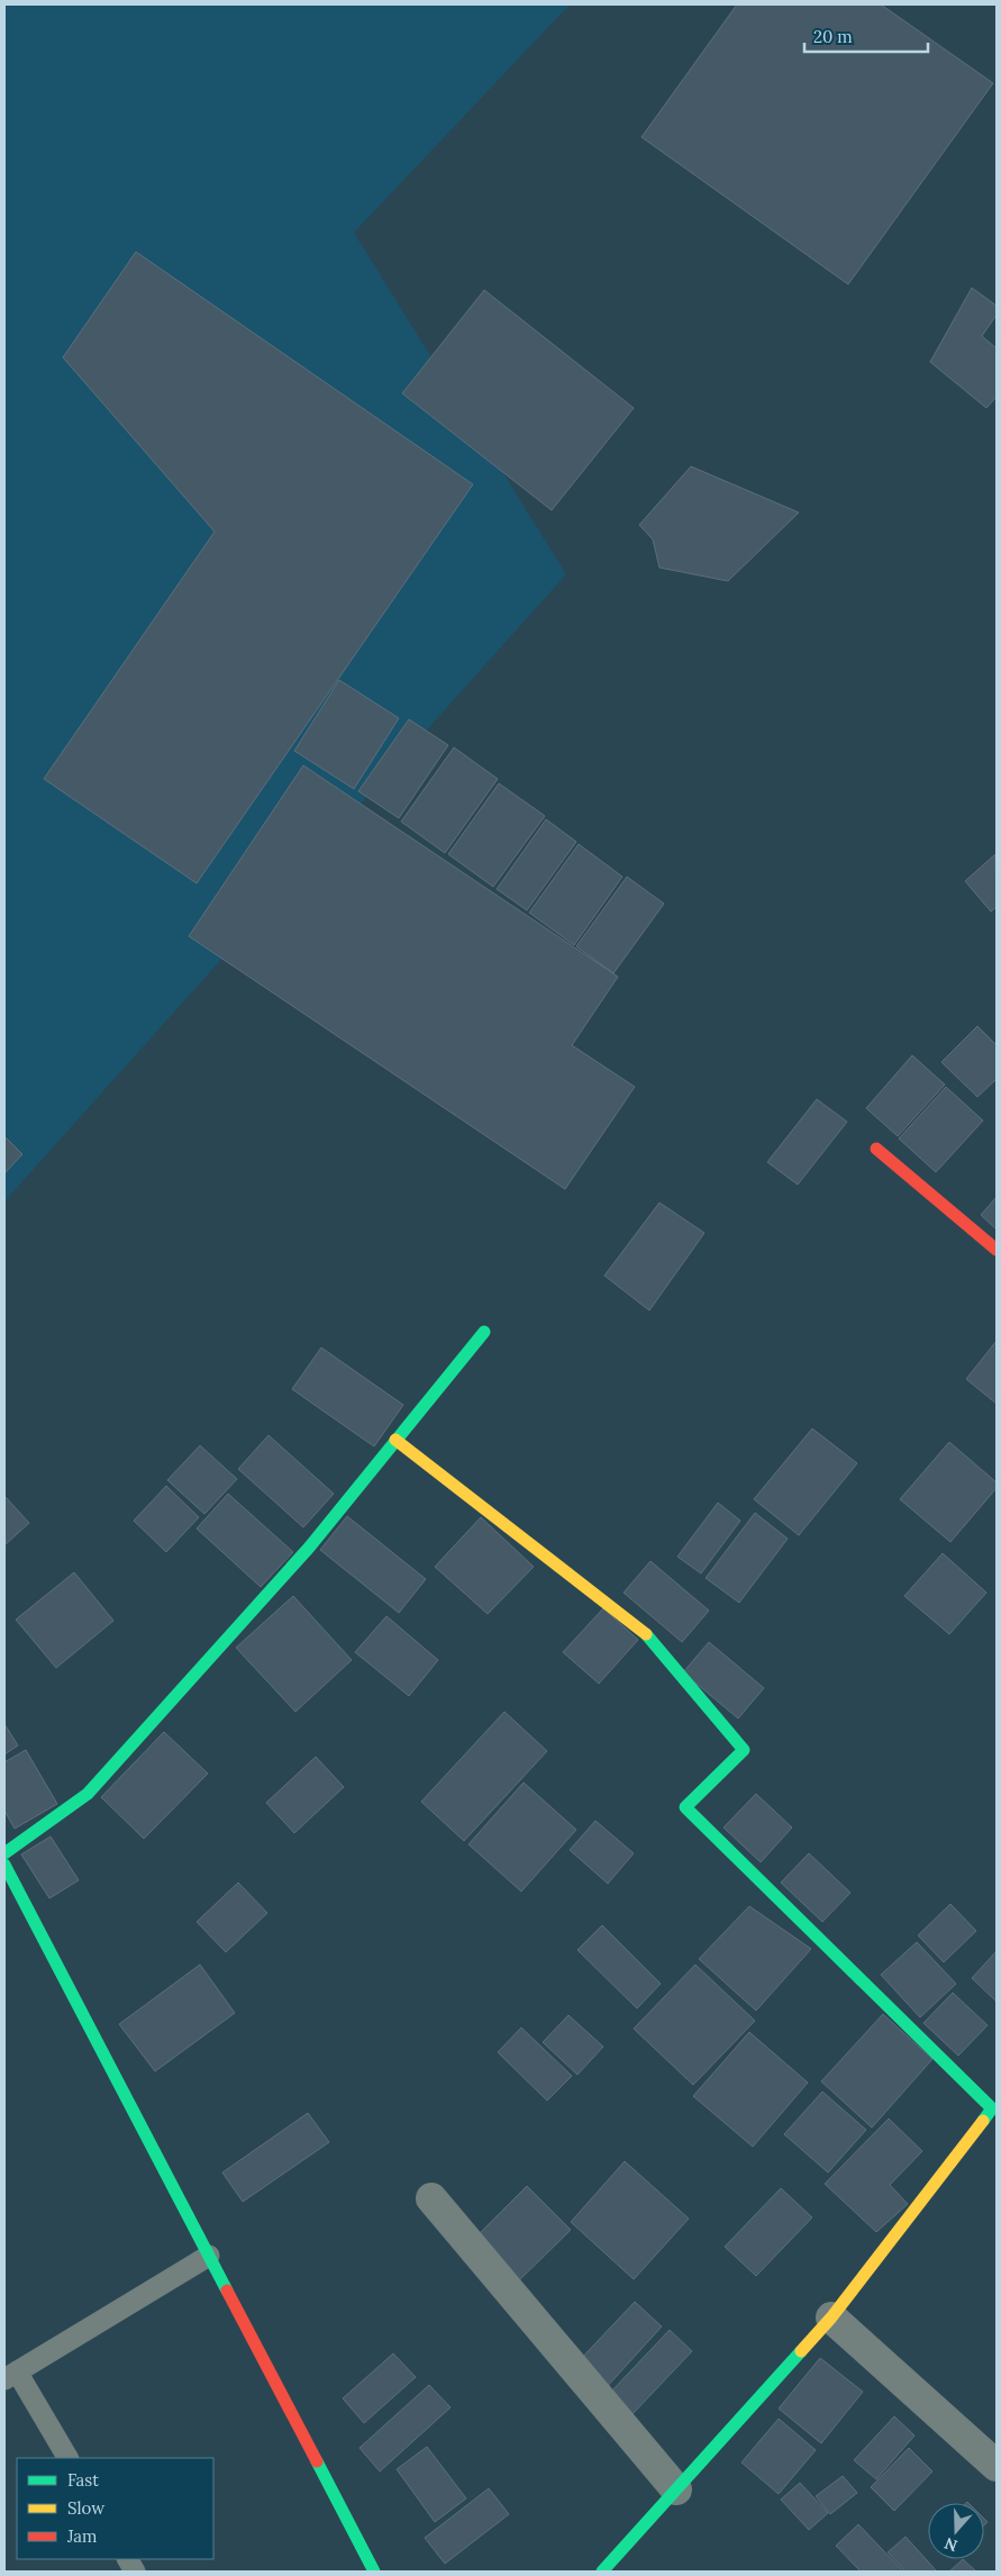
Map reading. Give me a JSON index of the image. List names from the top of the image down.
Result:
{
  "legend": ["Fast", "Slow", "Jam"],
  "scale_bar": "20 m",
  "north": "bottom"
}
